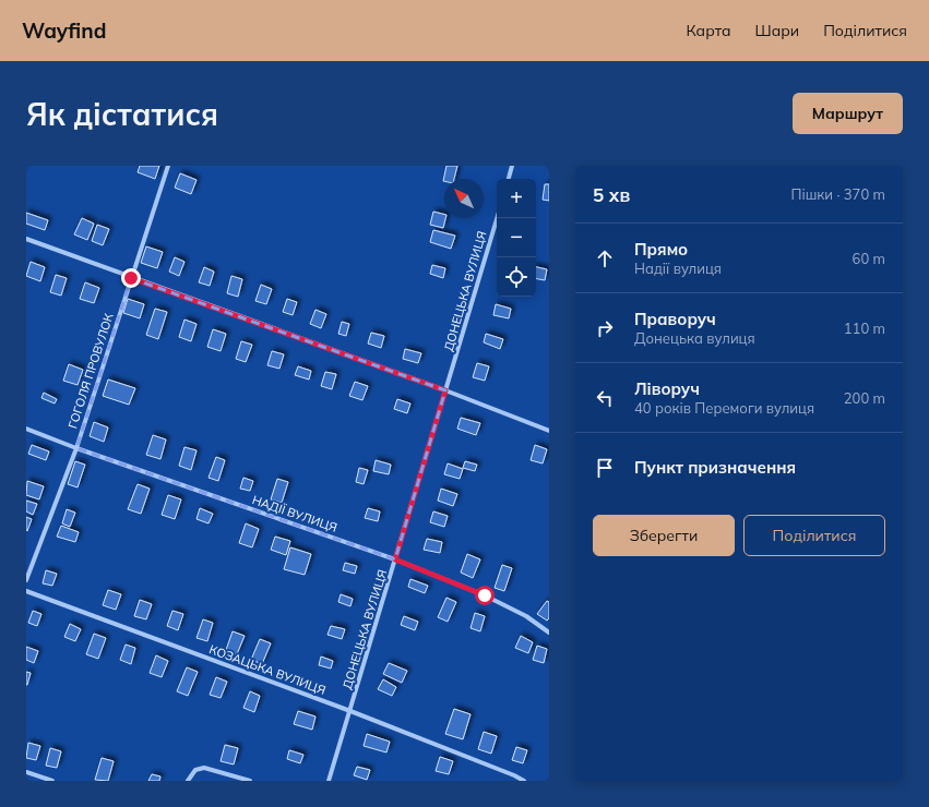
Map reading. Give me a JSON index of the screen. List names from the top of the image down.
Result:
{
  "streets": {
    "street": [
      "ДОНЕЦЬКА ВУЛИЦЯ",
      "ГОГОЛЯ ПРОВУЛОК",
      "НАДІЇ ВУЛИЦЯ",
      "КОЗАЦЬКА ВУЛИЦЯ"
    ]
  },
  "crossings": [
    ["ДОНЕЦЬКА ВУЛИЦЯ", "НАДІЇ ВУЛИЦЯ"],
    ["ДОНЕЦЬКА ВУЛИЦЯ", "КОЗАЦЬКА ВУЛИЦЯ"],
    ["ГОГОЛЯ ПРОВУЛОК", "НАДІЇ ВУЛИЦЯ"]
  ],
  "north": "top left",
  "page": {
    "header": "Wayfind",
    "nav": ["Карта", "Шари", "Поділитися"],
    "buttons": [
      "Маршрут",
      ["Зберегти", "Поділитися"]
    ],
    "title": "Як дістатися",
    "heading": ["5 хв", "Пішки · 370 m"],
    "map_buttons": ["+", "−"],
    "list": [
      ["Прямо", "Надії вулиця", "60 m"],
      ["Праворуч", "Донецька вулиця", "110 m"],
      ["Ліворуч", "40 років Перемоги вулиця", "200 m"],
      "Пункт призначення"
    ]
  }
}
